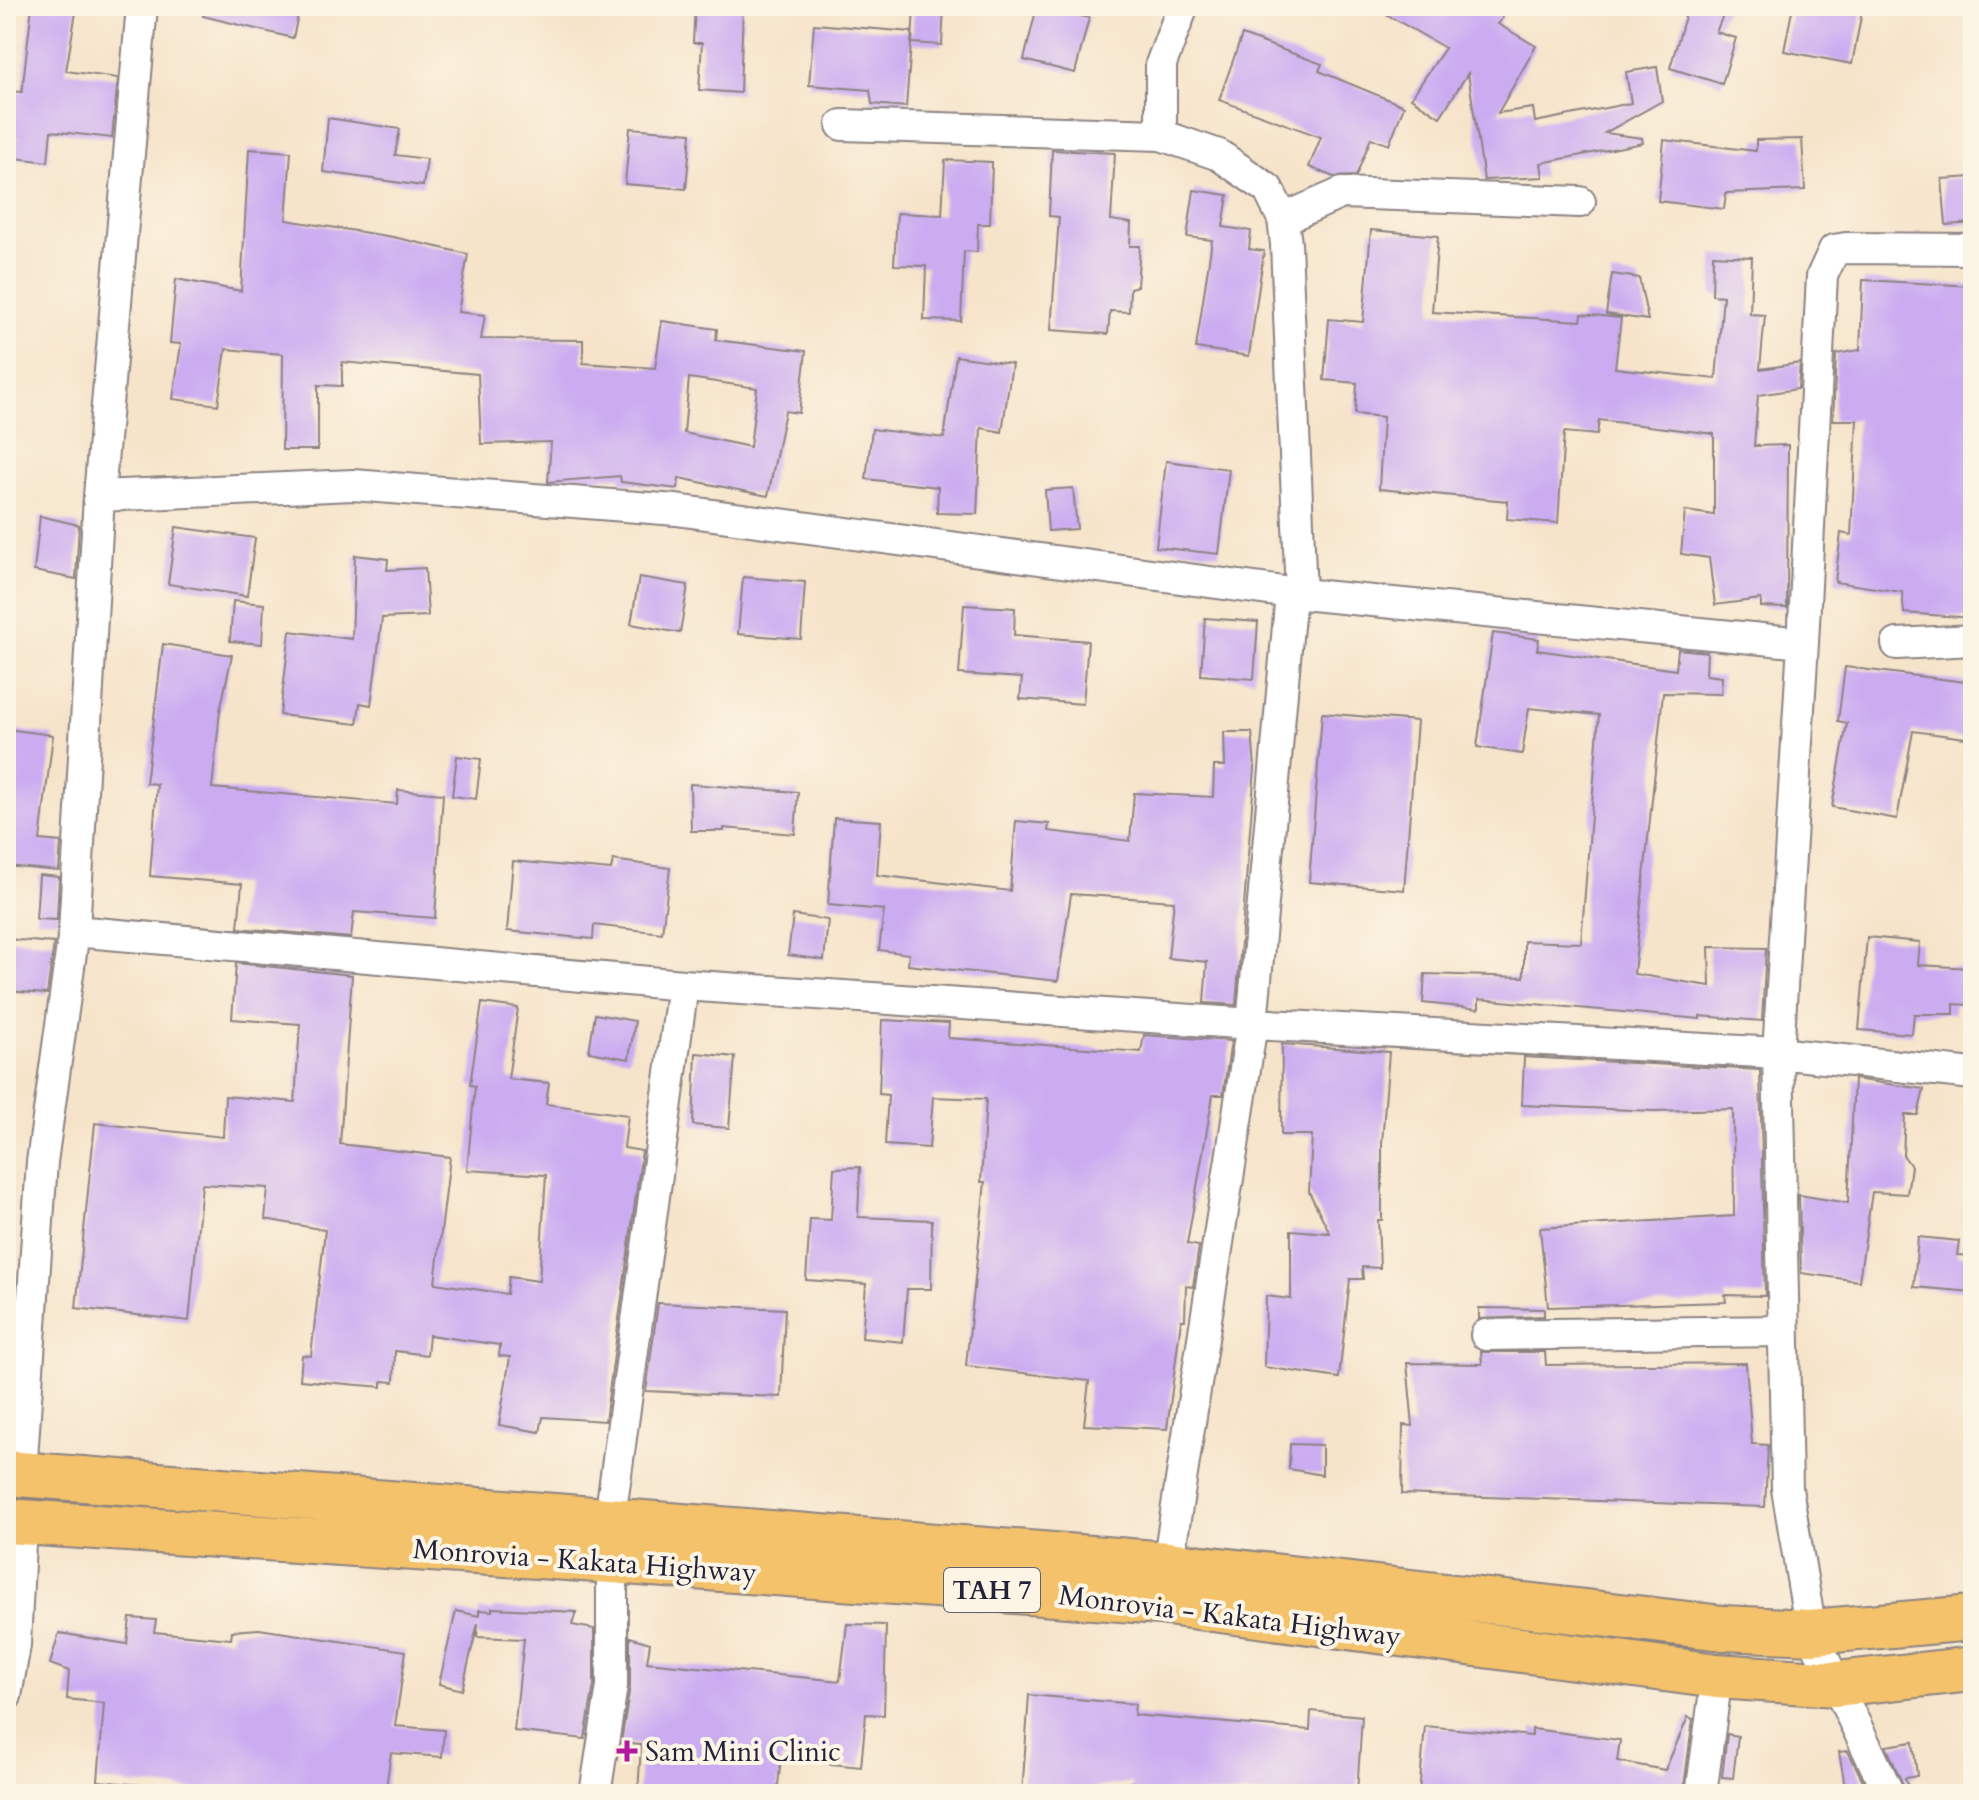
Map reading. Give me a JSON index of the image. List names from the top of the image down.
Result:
{
  "streets": {
    "highway": ["Monrovia - Kakata Highway", "TAH 7"]
  },
  "places": {
    "health": ["Sam Mini Clinic"]
  }
}
